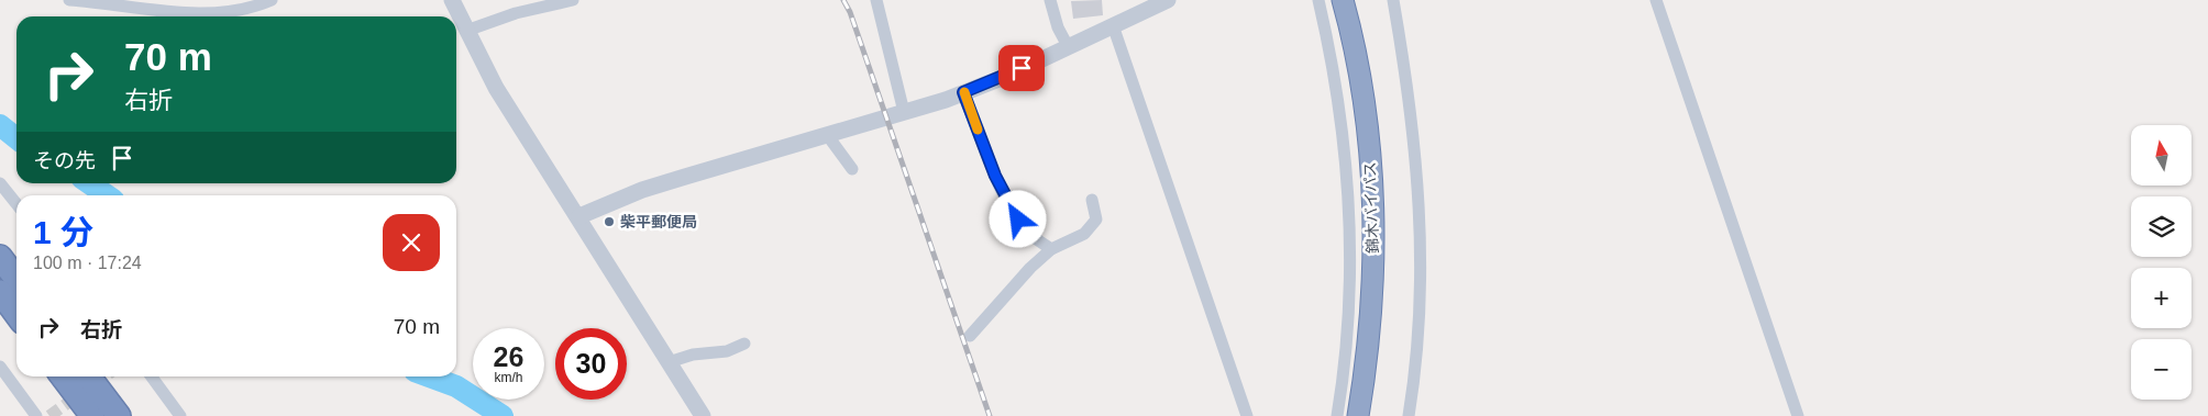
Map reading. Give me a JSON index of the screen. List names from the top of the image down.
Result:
{
  "streets": {
    "highway": ["錦木バイパス"]
  },
  "places": ["柴平郵便局"],
  "north": "top",
  "page": {
    "turn": ["70 m", "右折"],
    "map_buttons": ["+", "−"],
    "then": "その先",
    "heading": ["1 分", "100 m · 17:24"],
    "list": [
      {
        "name": "右折",
        "value": "70 m"
      }
    ],
    "speed": "26 km/h",
    "limit": "30"
  }
}
